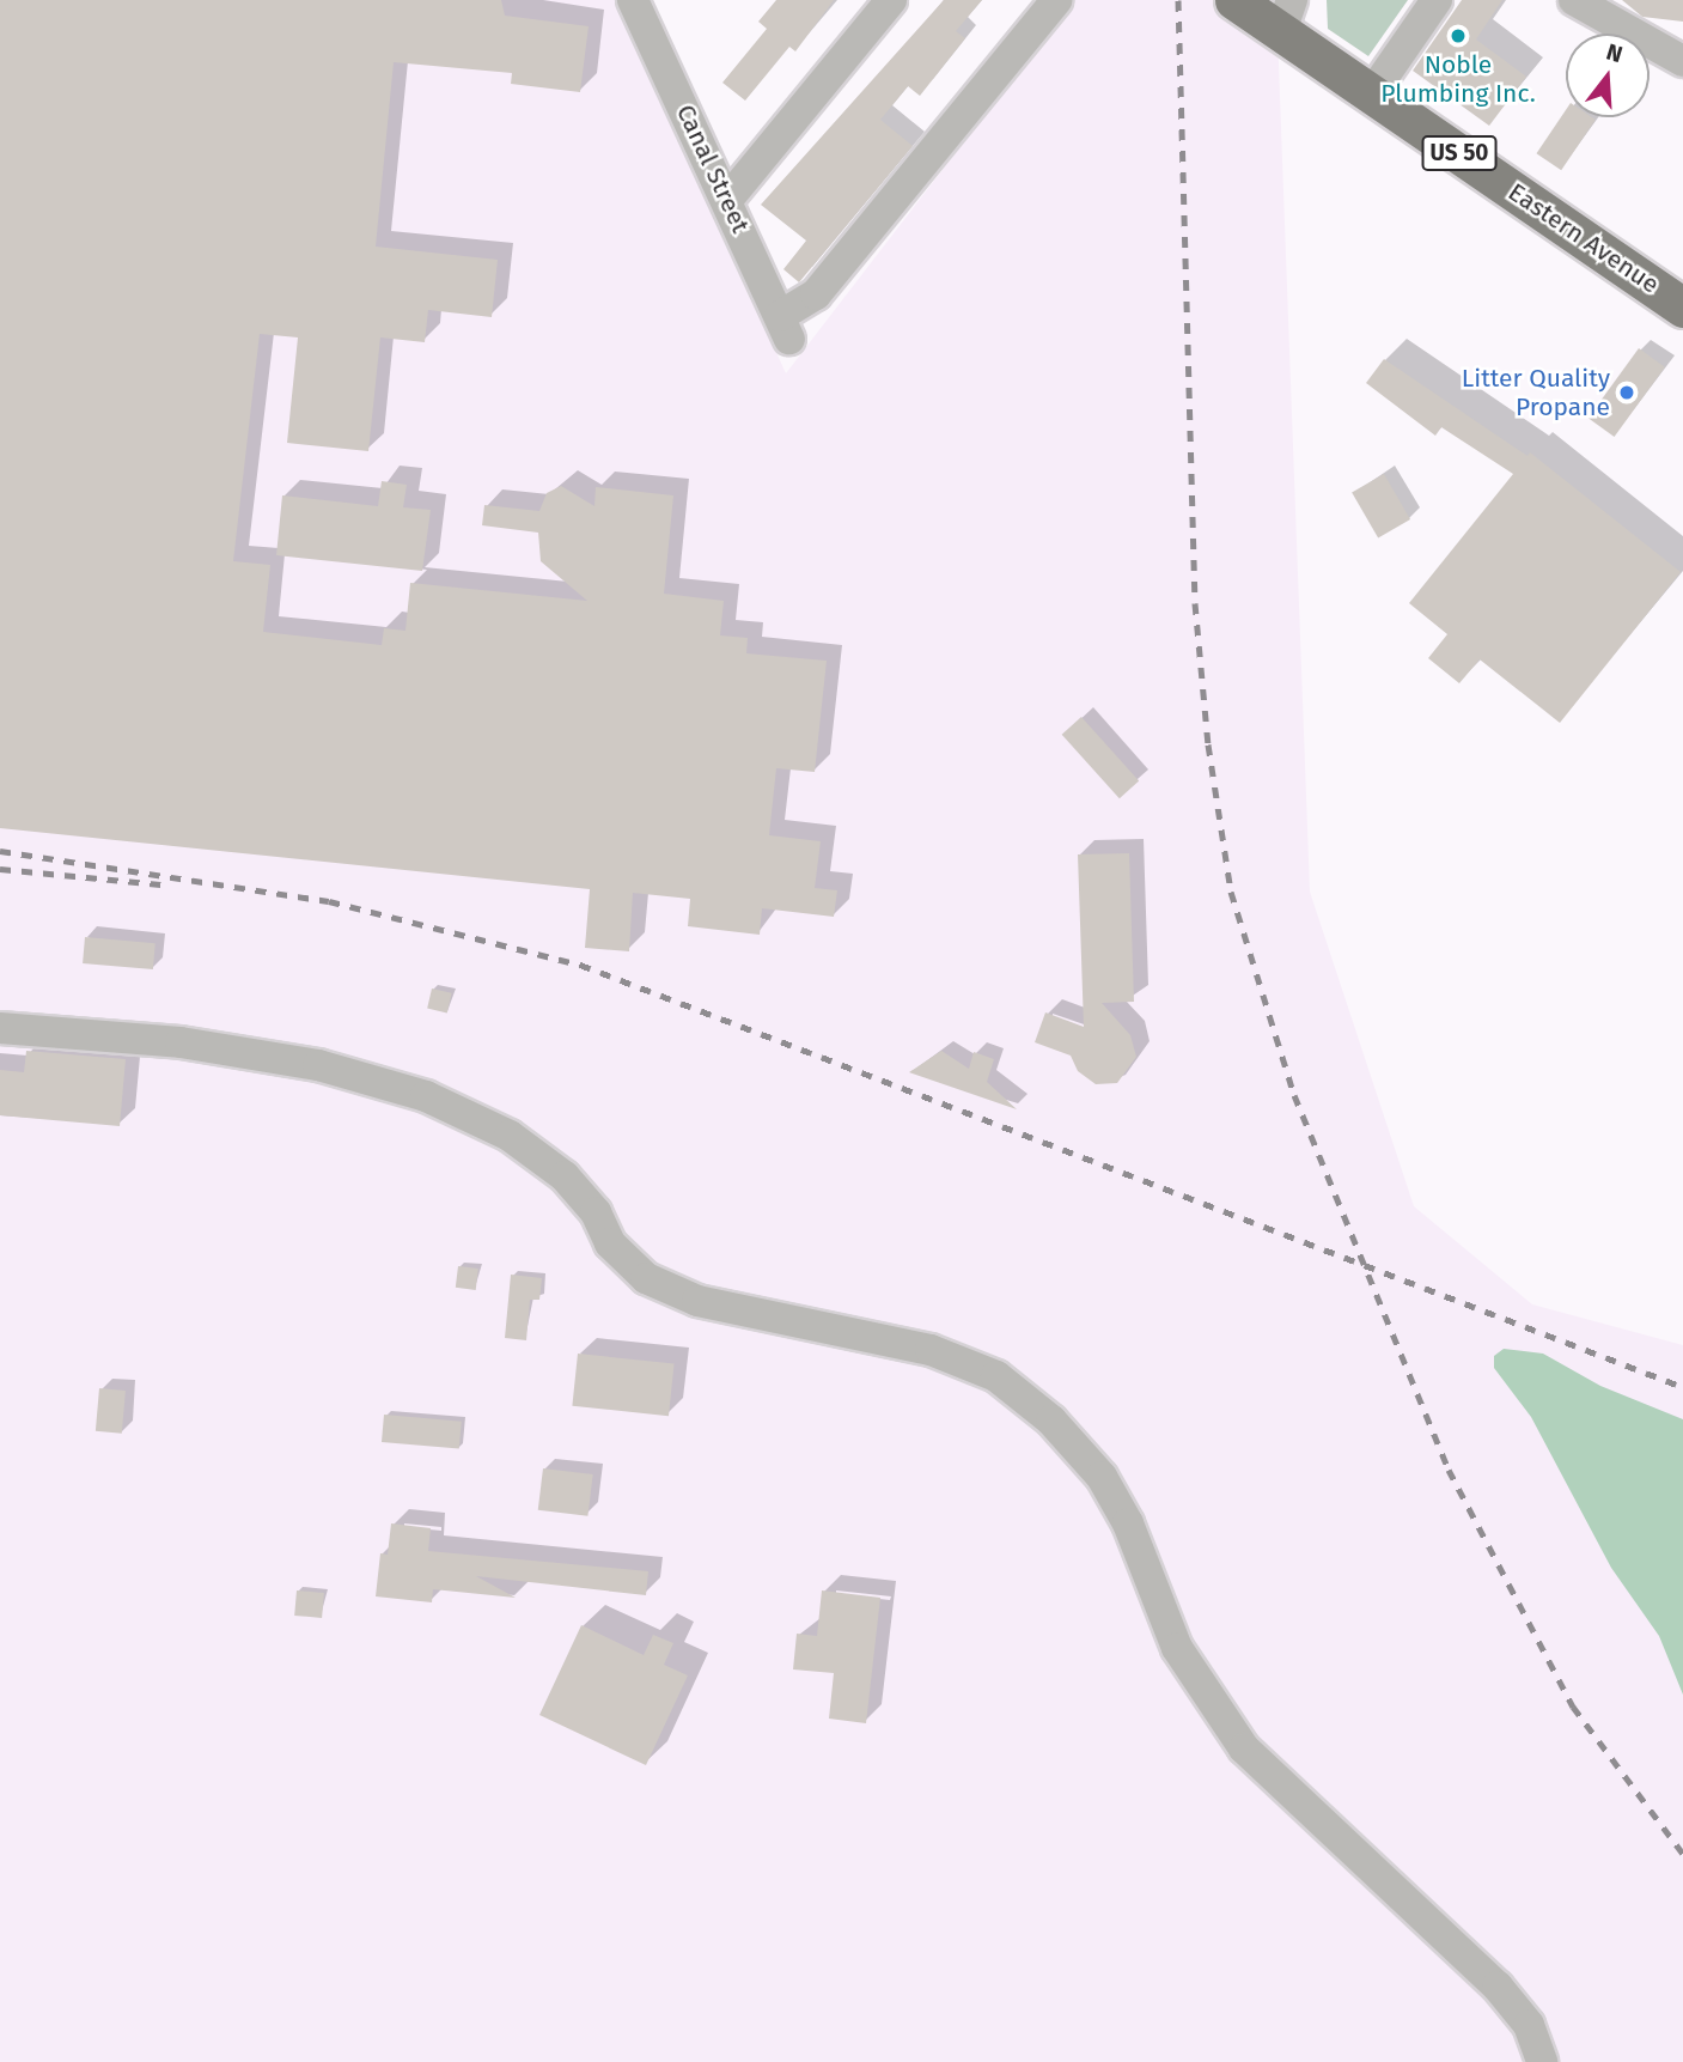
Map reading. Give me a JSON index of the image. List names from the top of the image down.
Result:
{
  "streets": {
    "main road": ["US 50", "Eastern Avenue"],
    "street": ["Canal Street"]
  },
  "places": ["Noble Plumbing Inc.", "Litter Quality Propane"],
  "north": "top"
}
